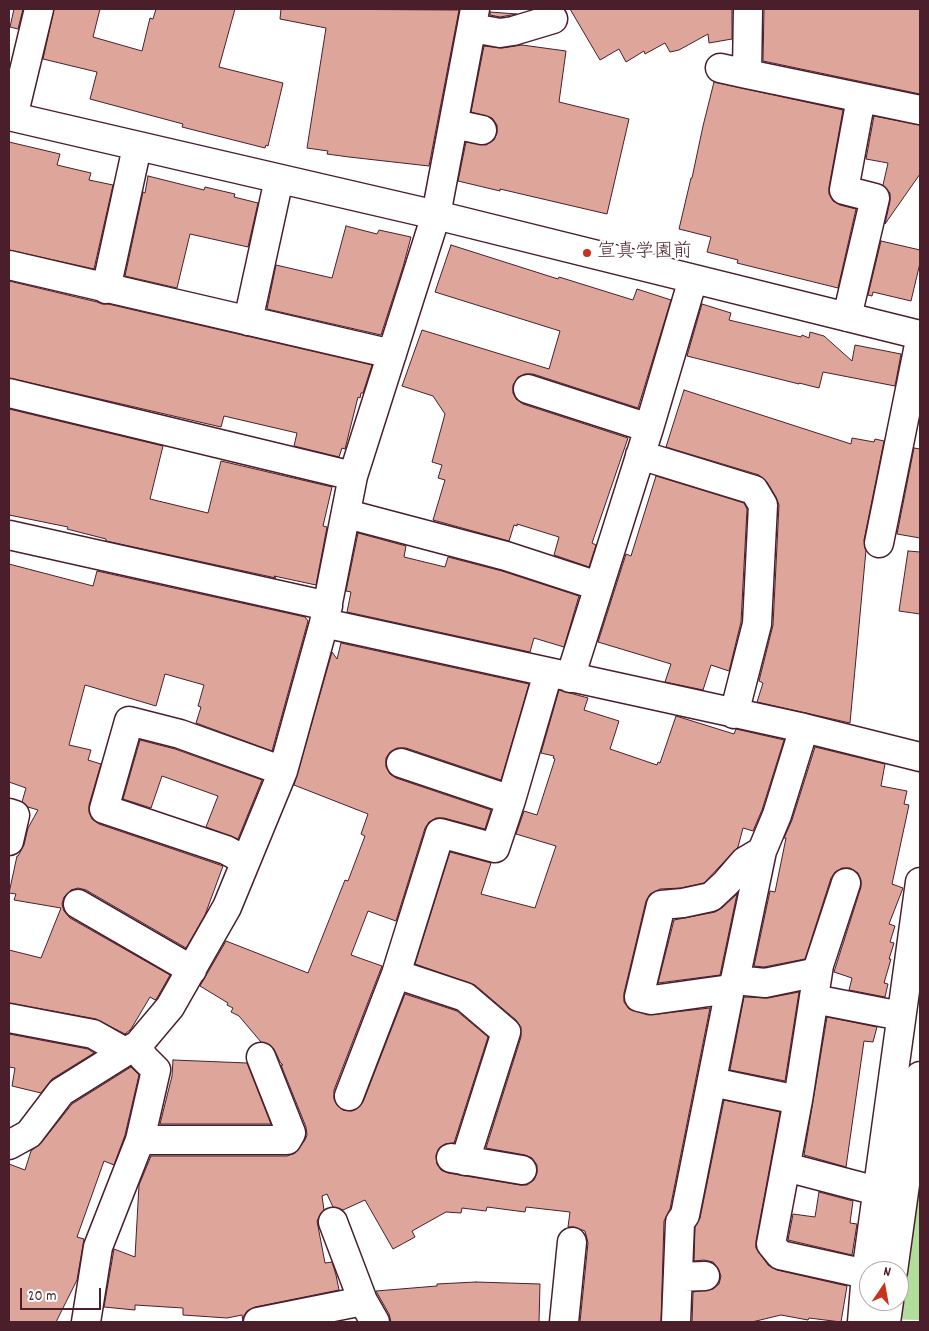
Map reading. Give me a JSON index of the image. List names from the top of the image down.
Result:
{
  "places": ["宣真学園前"],
  "scale_bar": "20 m",
  "north": "top"
}
